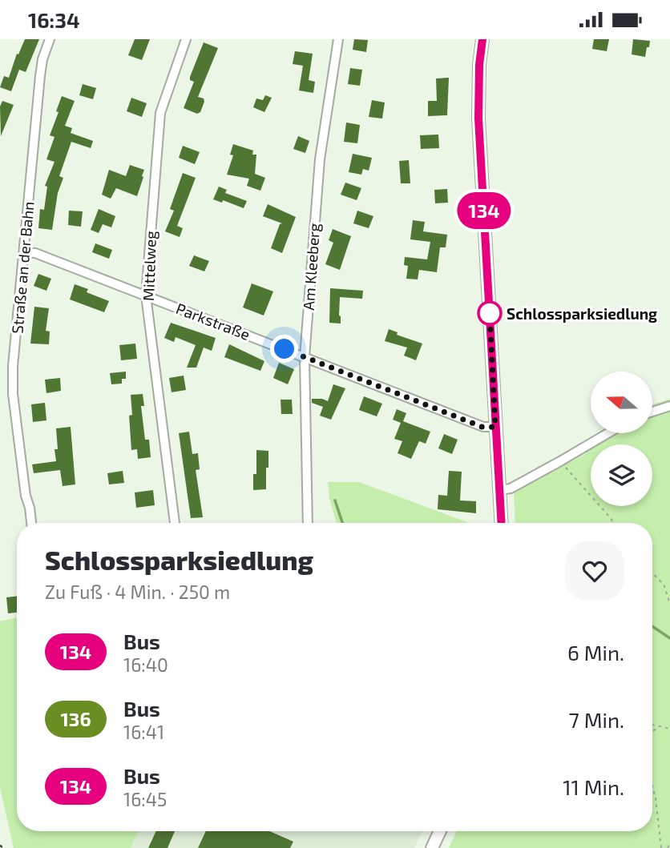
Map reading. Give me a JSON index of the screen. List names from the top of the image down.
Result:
{
  "streets": {
    "street": [
      "Mittelweg",
      "Am Kleeberg",
      "Straße an der Bahn",
      "Parkstraße"
    ]
  },
  "crossings": [
    ["Mittelweg", "Parkstraße"],
    ["Am Kleeberg", "Parkstraße"],
    ["Straße an der Bahn", "Parkstraße"]
  ],
  "places": ["Schlossparksiedlung"],
  "lines": ["bus line 134"],
  "north": "left",
  "page": {
    "status": "16:34",
    "on_map": "134",
    "heading": ["Schlossparksiedlung", "Zu Fuß · 4 Min. · 250 m"],
    "list": [
      {
        "mark": "134",
        "name": "Bus",
        "note": "16:40",
        "value": "6 Min."
      },
      {
        "mark": "136",
        "name": "Bus",
        "note": "16:41",
        "value": "7 Min."
      },
      {
        "mark": "134",
        "name": "Bus",
        "note": "16:45",
        "value": "11 Min."
      }
    ]
  }
}
